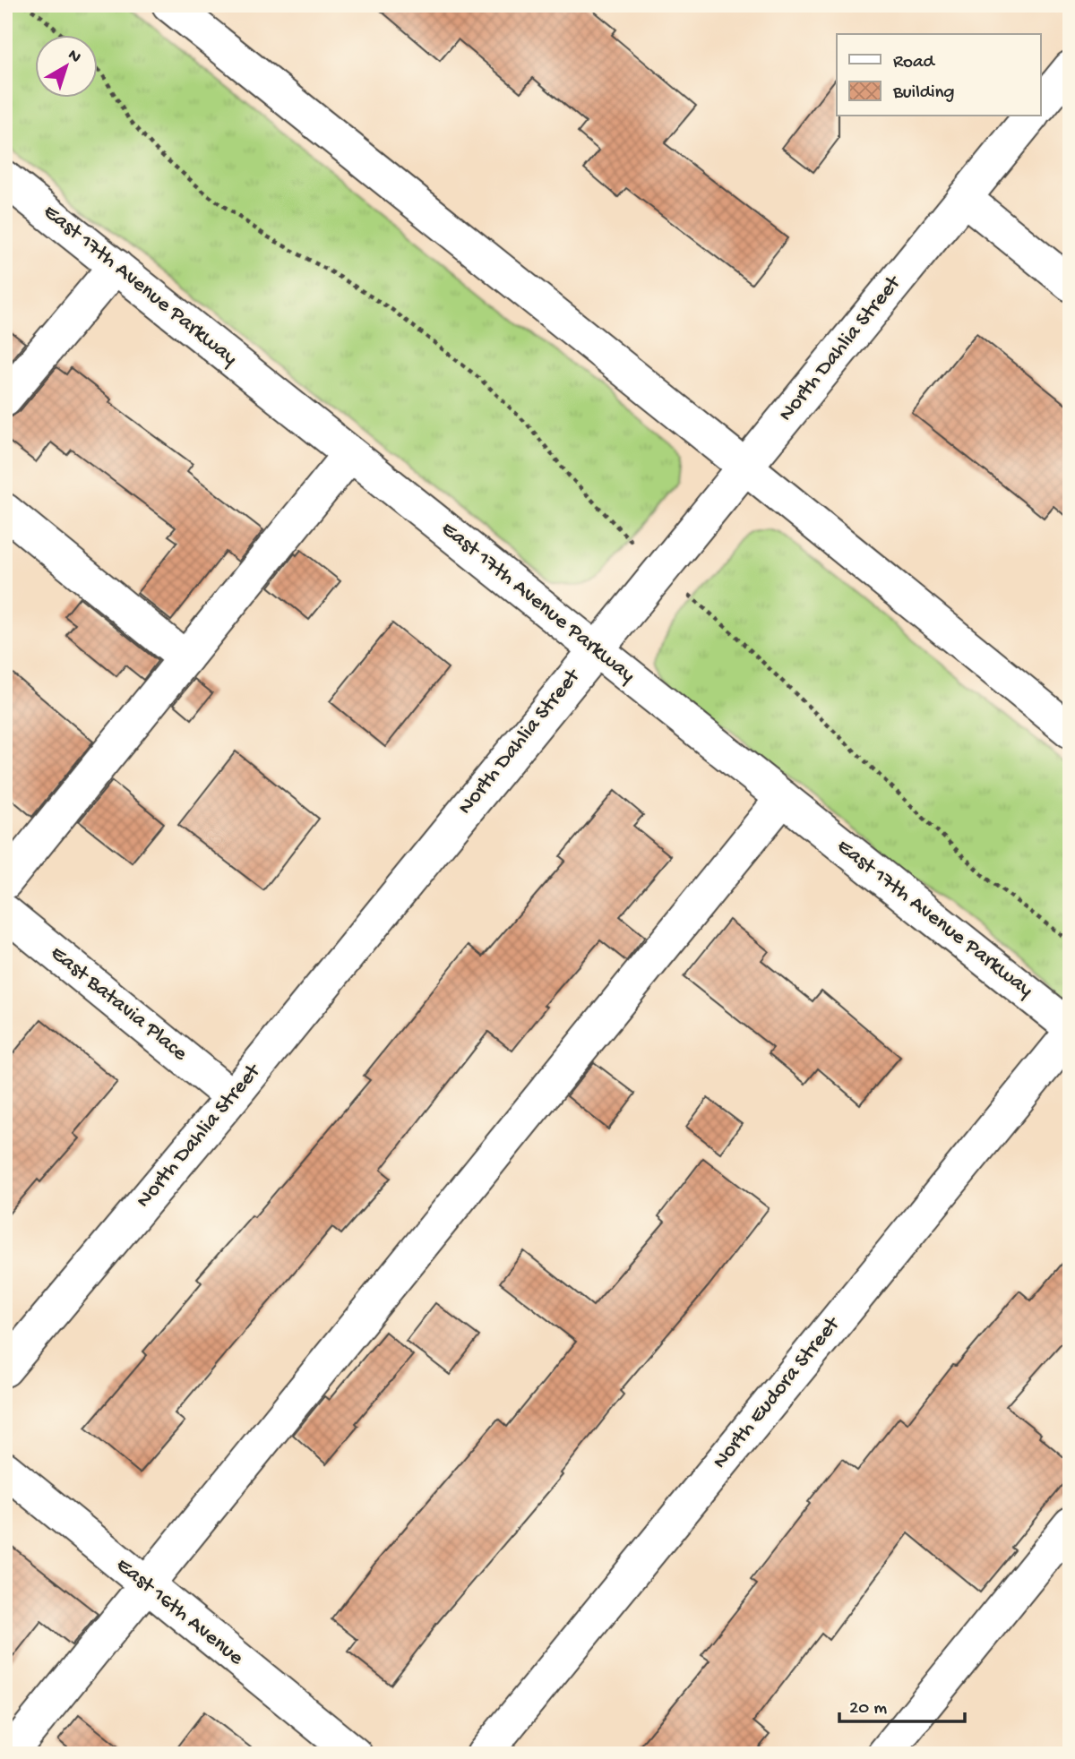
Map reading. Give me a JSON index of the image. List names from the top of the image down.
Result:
{
  "streets": {
    "street": [
      "East 17th Avenue Parkway",
      "North Dahlia Street",
      "East Batavia Place",
      "North Eudora Street",
      "East 16th Avenue"
    ]
  },
  "crossings": [
    ["East 17th Avenue Parkway", "North Dahlia Street"],
    ["North Dahlia Street", "East Batavia Place"]
  ],
  "legend": ["Road", "Building"],
  "scale_bar": "20 m",
  "north": "top right"
}
